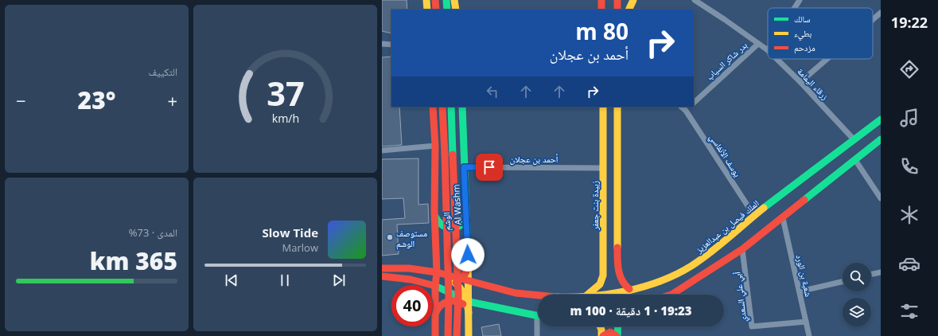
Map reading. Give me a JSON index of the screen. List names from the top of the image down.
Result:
{
  "streets": {
    "street": [
      "بدر شاكر السياب",
      "زرقاء اليمامة",
      "يوسف الأنفاسي",
      "أحمد بن عجلان",
      "Al Washm",
      "زبيدة بنت جعفر",
      "الوشم",
      "الملك فيصل بن عبدالعزيز",
      "شعبة بن الورد",
      "أبي علي السعدي"
    ]
  },
  "crossings": [
    ["بدر شاكر السياب", "زرقاء اليمامة"],
    ["زرقاء اليمامة", "الملك فيصل بن عبدالعزيز"],
    ["يوسف الأنفاسي", "الملك فيصل بن عبدالعزيز"],
    ["أحمد بن عجلان", "Al Washm"],
    ["أحمد بن عجلان", "زبيدة بنت جعفر"],
    ["Al Washm", "الملك فيصل بن عبدالعزيز"],
    ["شعبة بن الورد", "أبي علي السعدي"]
  ],
  "places": ["مستوصف الوشم"],
  "legend": ["سالك", "بطيء", "مزدحم"],
  "page": {
    "tabs": "19:22",
    "tile": [
      "التكييف",
      ["المدى · 73%", "365 km"]
    ],
    "turn": ["80 m", "أحمد بن عجلان"],
    "heat": ["−", "23°", "+"],
    "song": ["Slow Tide", "Marlow"],
    "limit": "40",
    "trip": "19:23 · 1 دقيقة · 100 m",
    "gauge": ["37", "km/h"]
  }
}
